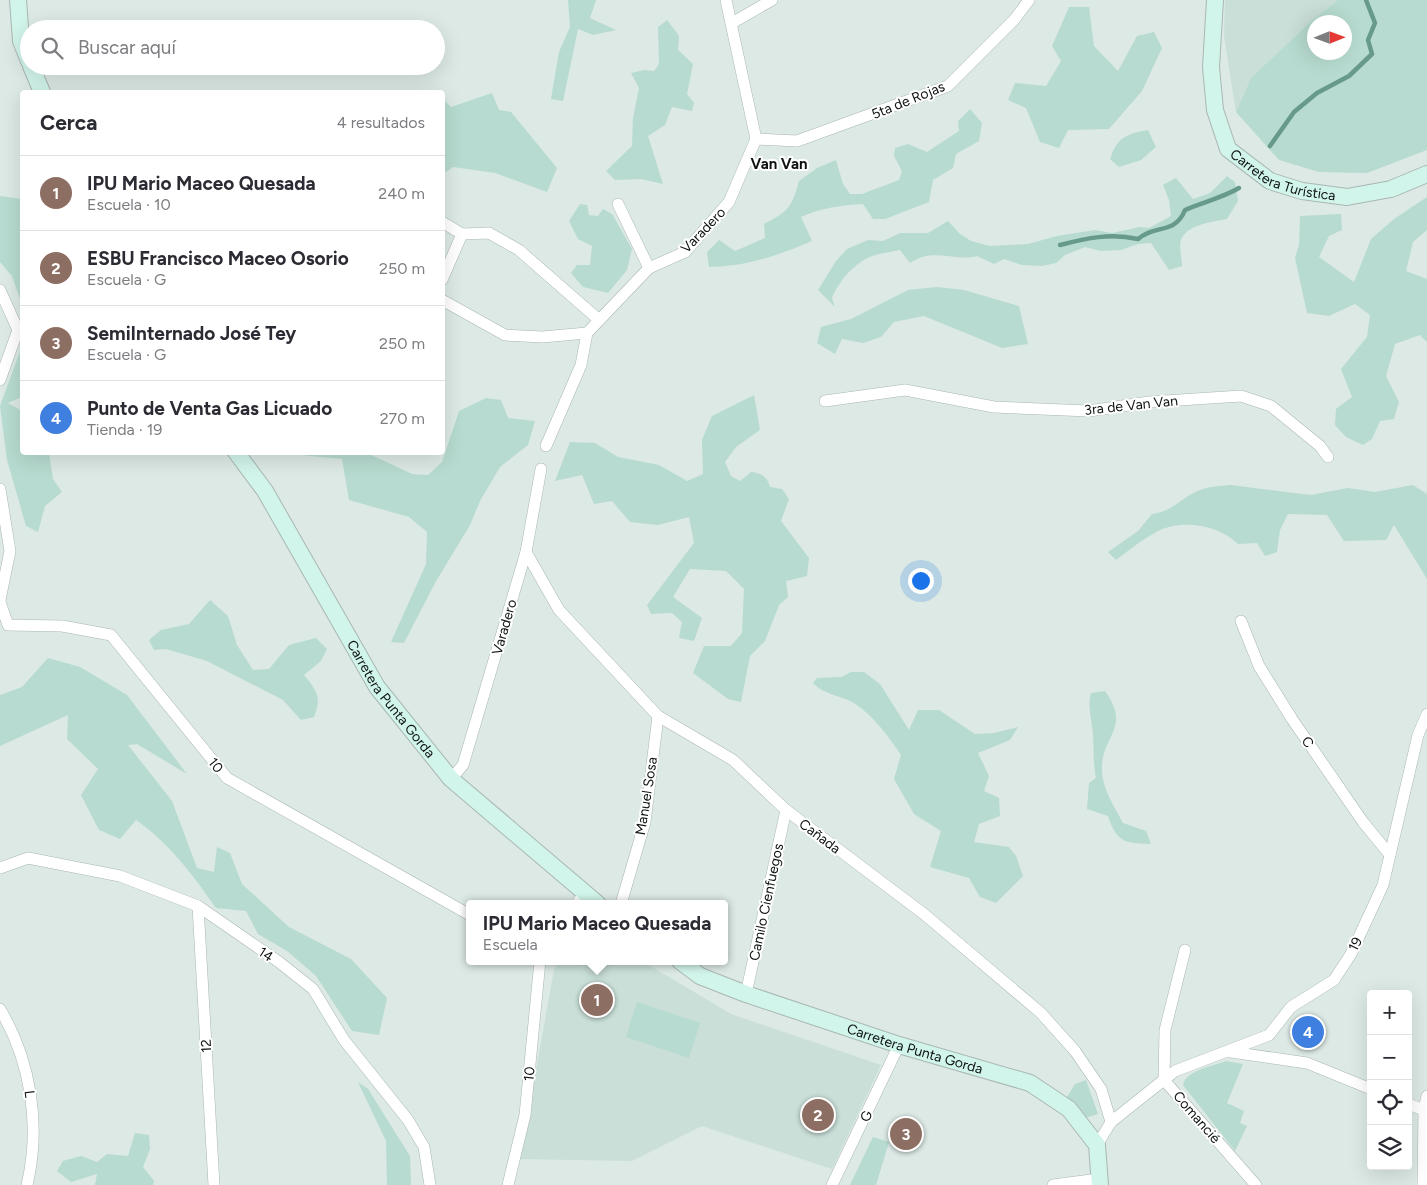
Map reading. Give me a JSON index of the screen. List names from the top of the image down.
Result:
{
  "streets": {
    "main road": ["Carretera Turística", "Carretera Punta Gorda"],
    "street": [
      "5ta de Rojas",
      "Varadero",
      "3ra de Van Van",
      "C",
      "10",
      "Manuel Sosa",
      "Cañada",
      "Camilo Cienfuegos",
      "19",
      "14",
      "12",
      "L",
      "G",
      "Comancié"
    ]
  },
  "crossings": [
    ["5ta de Rojas", "Varadero"],
    ["Varadero", "Carretera Punta Gorda"],
    ["Varadero", "Cañada"],
    ["Carretera Punta Gorda", "Camilo Cienfuegos"],
    ["Carretera Punta Gorda", "G"],
    ["C", "19"],
    ["Manuel Sosa", "Cañada"],
    ["Cañada", "Camilo Cienfuegos"],
    ["Cañada", "19"],
    ["19", "Comancié"],
    ["14", "12"]
  ],
  "districts": ["Van Van"],
  "north": "right",
  "page": {
    "search": "Buscar aquí",
    "heading": ["Cerca", "4 resultados"],
    "list": [
      {
        "mark": "1",
        "name": "IPU Mario Maceo Quesada",
        "note": "Escuela · 10",
        "value": "240 m"
      },
      {
        "mark": "2",
        "name": "ESBU Francisco Maceo Osorio",
        "note": "Escuela · G",
        "value": "250 m"
      },
      {
        "mark": "3",
        "name": "SemiInternado José Tey",
        "note": "Escuela · G",
        "value": "250 m"
      },
      {
        "mark": "4",
        "name": "Punto de Venta Gas Licuado",
        "note": "Tienda · 19",
        "value": "270 m"
      }
    ],
    "popup": ["IPU Mario Maceo Quesada", "Escuela"],
    "pins": [
      "1",
      "4",
      "2",
      "3"
    ],
    "map_buttons": ["+", "−"]
  }
}
